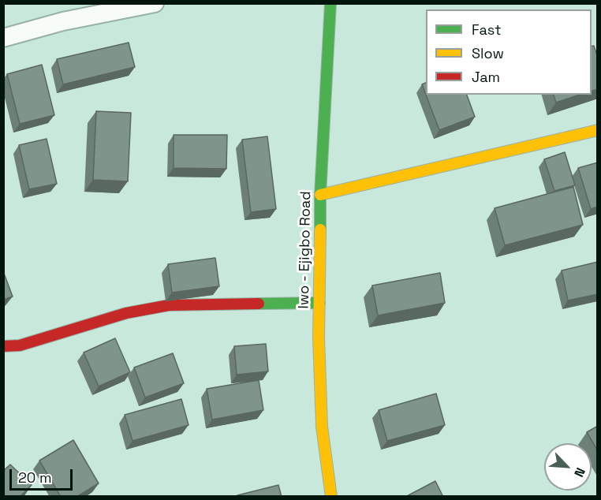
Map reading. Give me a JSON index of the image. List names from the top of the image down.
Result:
{
  "streets": {
    "street": ["Iwo - Ejigbo Road"]
  },
  "legend": ["Fast", "Slow", "Jam"],
  "scale_bar": "20 m",
  "north": "bottom right"
}
